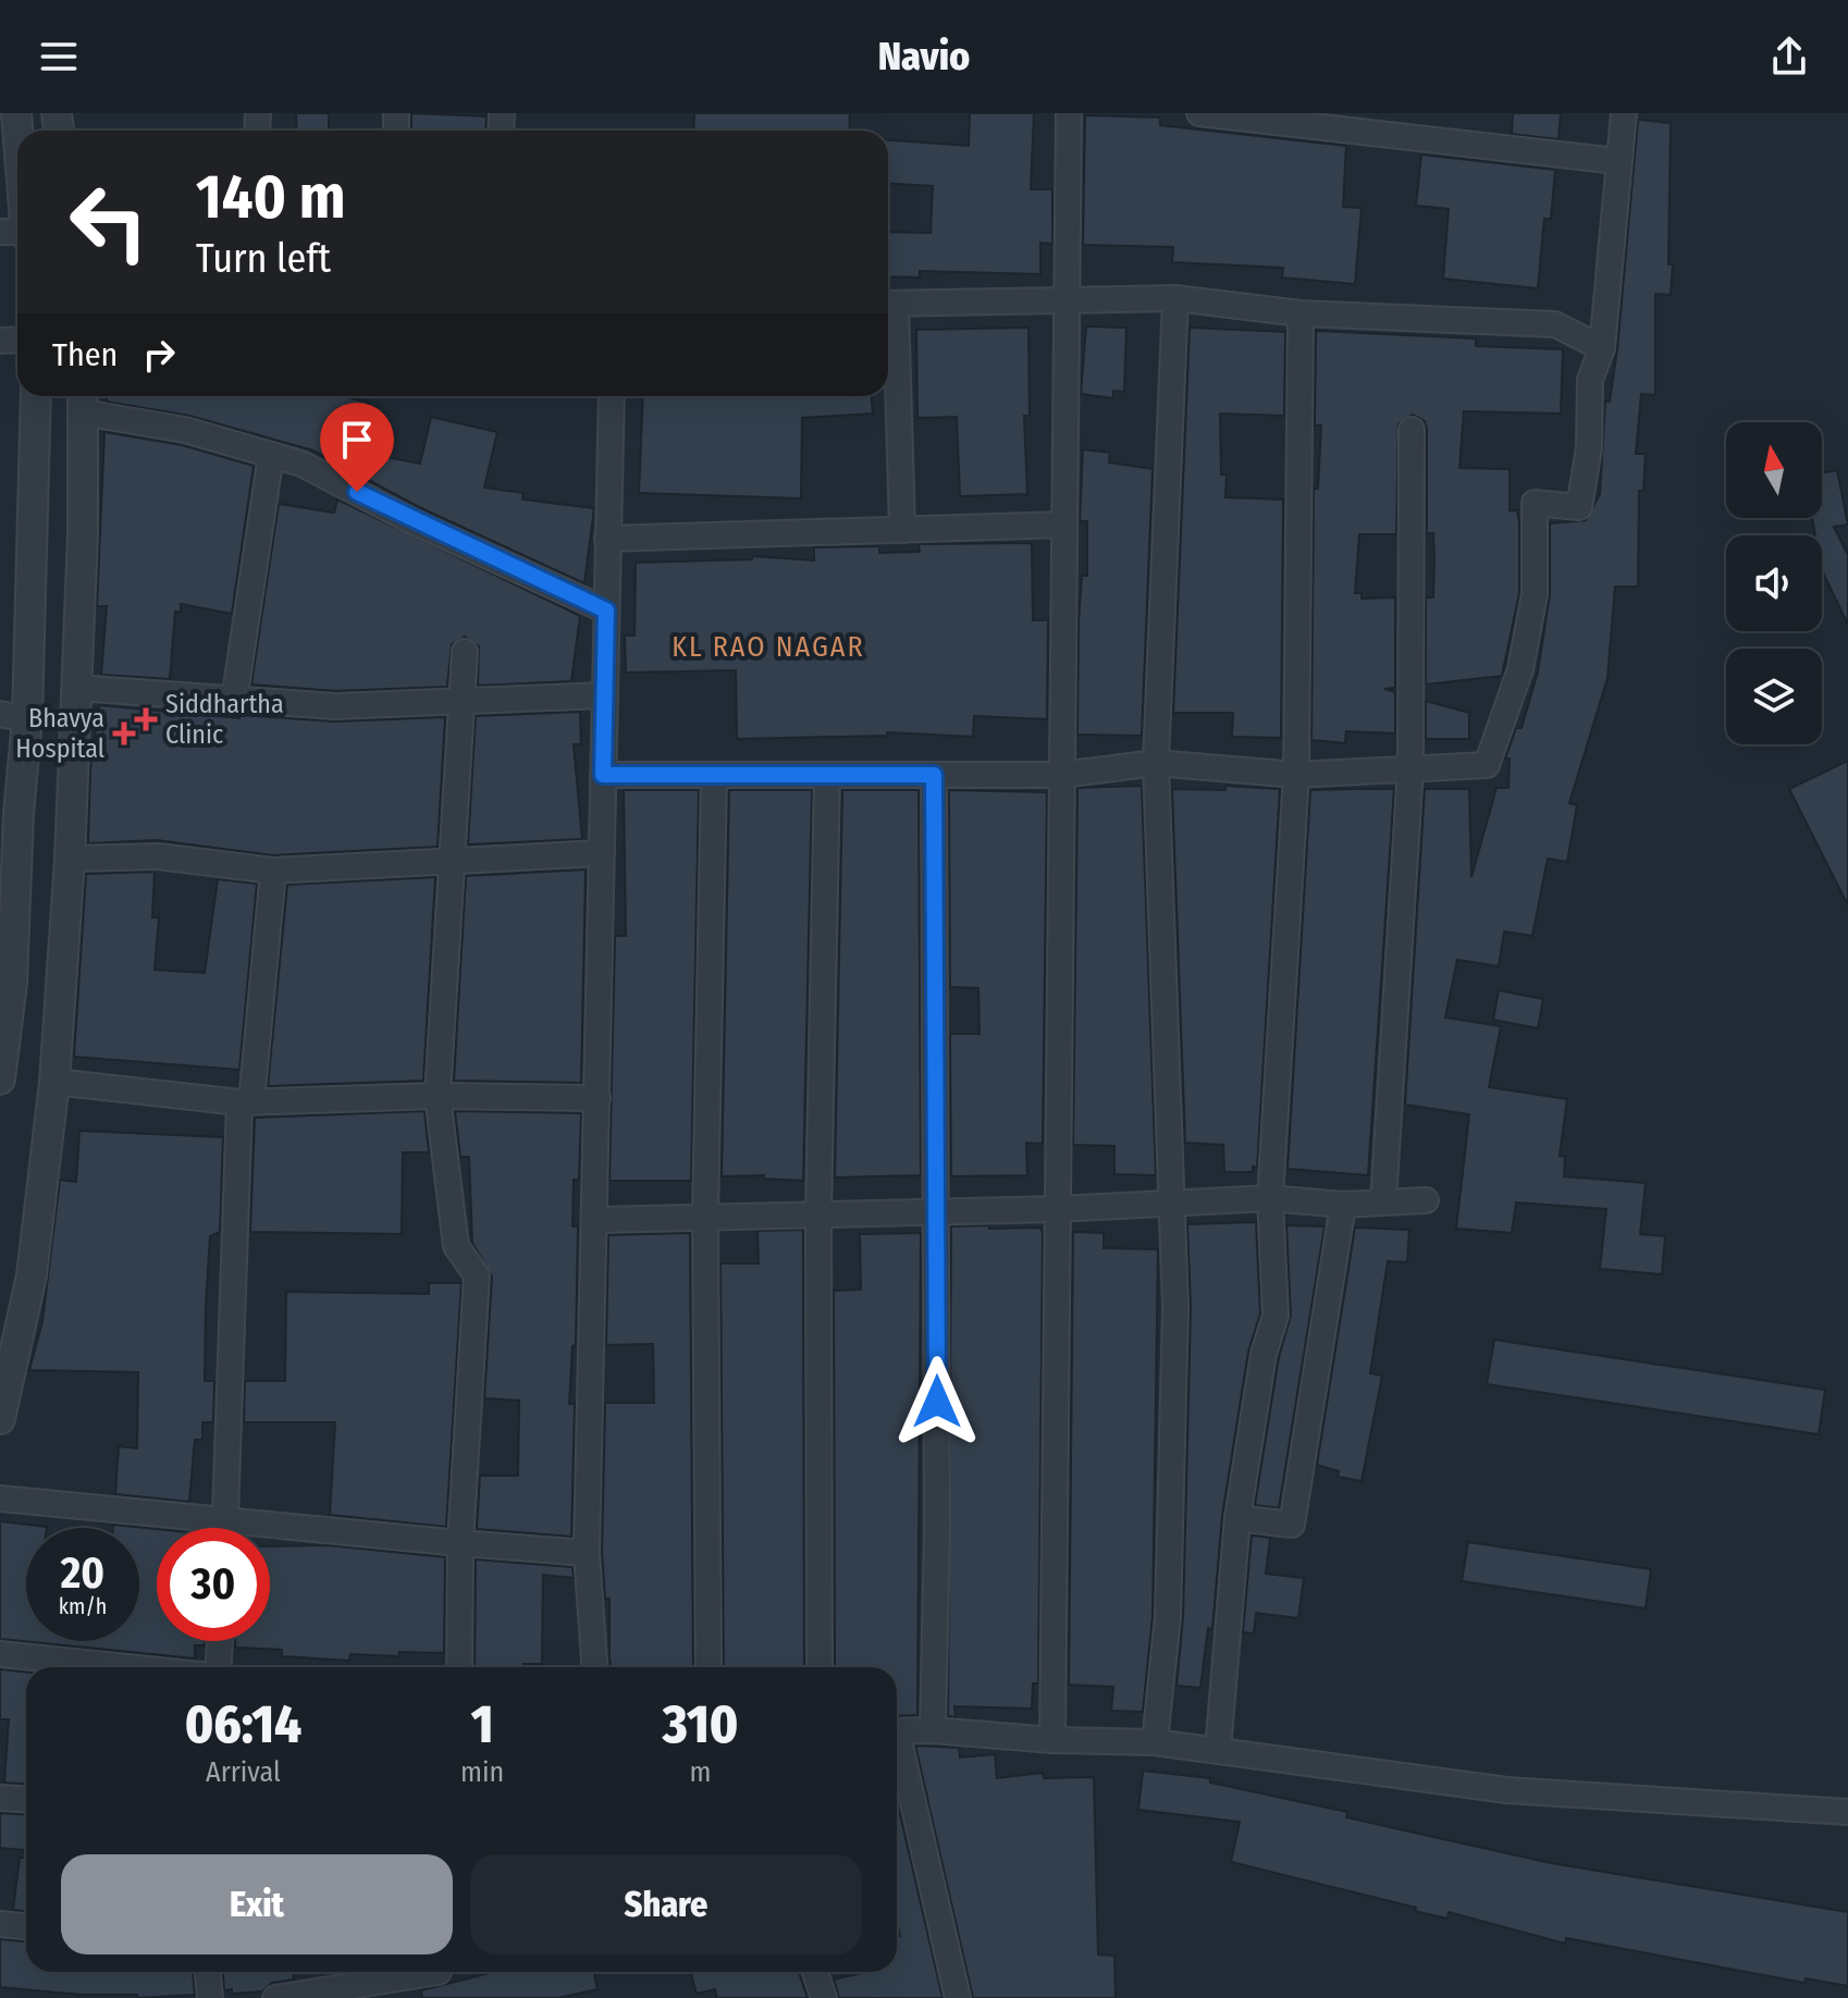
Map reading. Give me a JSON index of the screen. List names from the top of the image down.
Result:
{
  "districts": ["KL RAO NAGAR"],
  "places": {
    "health": ["Siddhartha Clinic", "Bhavya Hospital"]
  },
  "north": "top",
  "page": {
    "header": "Navio",
    "turn": ["140 m", "Turn left"],
    "then": "Then",
    "speed": "20 km/h",
    "limit": "30",
    "eta": [
      "06:14",
      "Arrival",
      "1",
      "min",
      "310",
      "m"
    ],
    "buttons": ["Exit", "Share"]
  }
}
